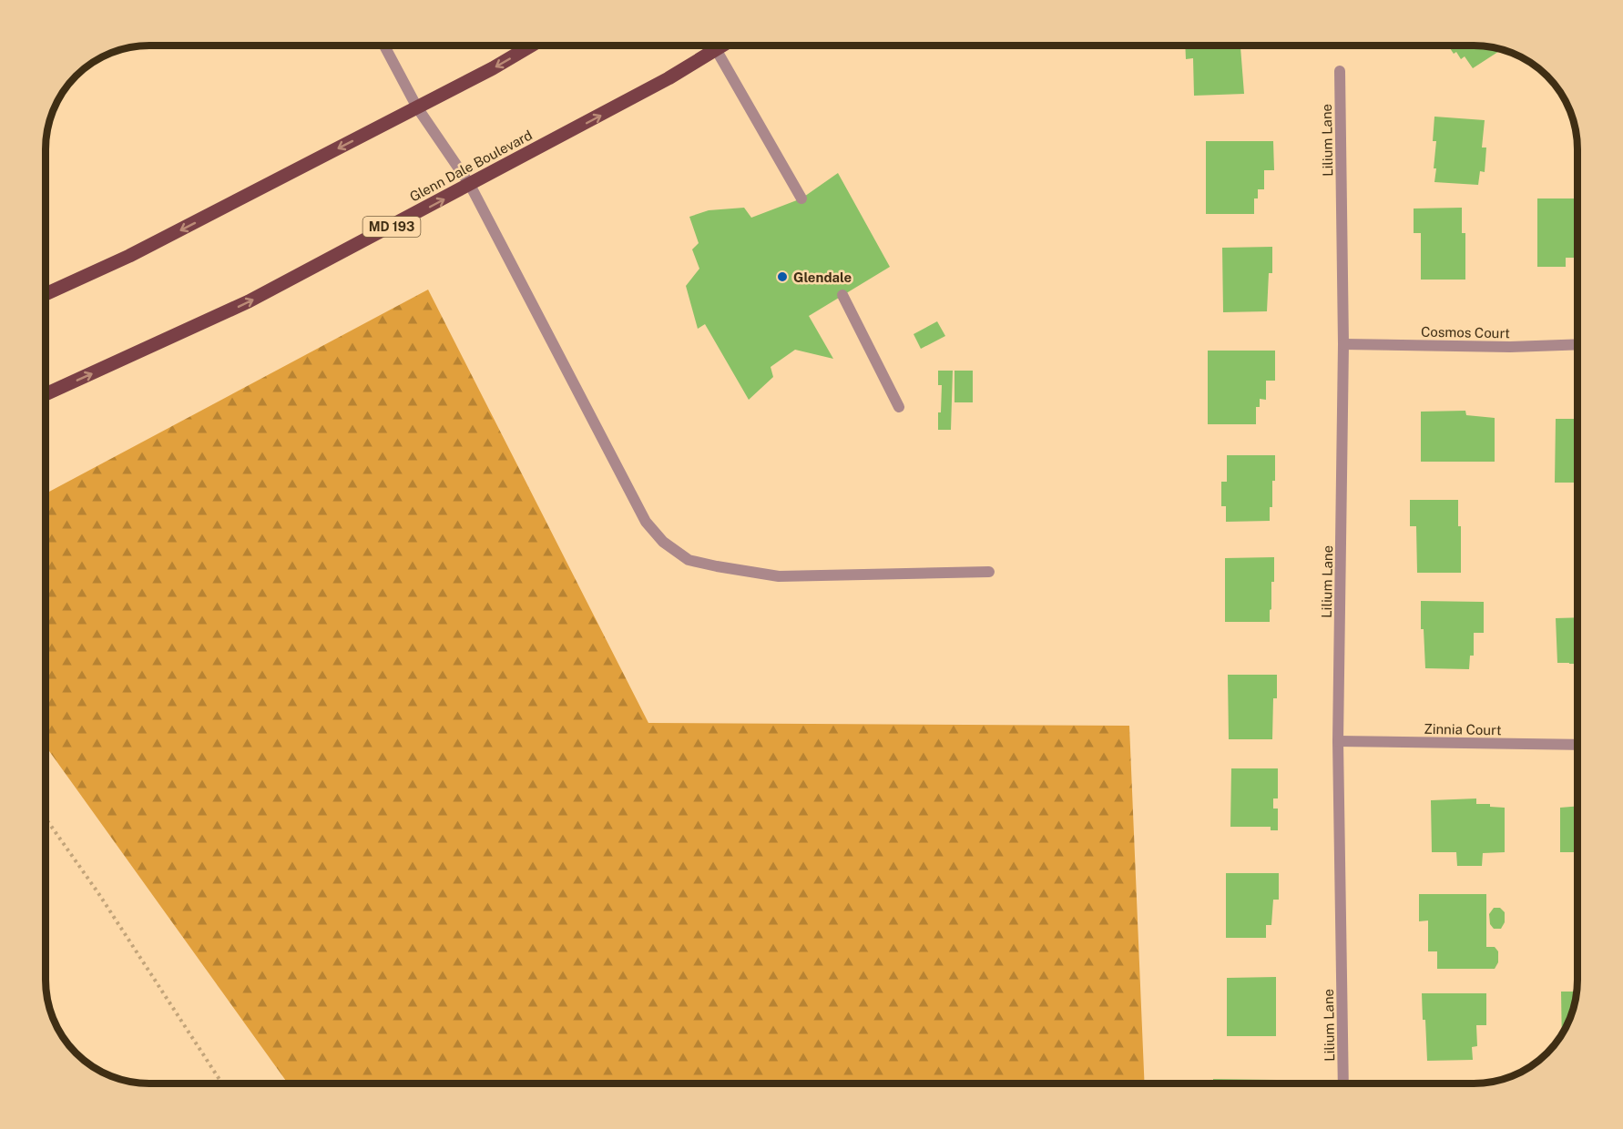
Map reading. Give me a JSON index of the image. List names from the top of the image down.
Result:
{
  "streets": {
    "main road": ["Glenn Dale Boulevard", "MD 193"],
    "street": ["Lilium Lane", "Cosmos Court", "Zinnia Court"]
  },
  "crossings": [
    ["Lilium Lane", "Cosmos Court"],
    ["Lilium Lane", "Zinnia Court"]
  ],
  "places": ["Glendale"]
}
